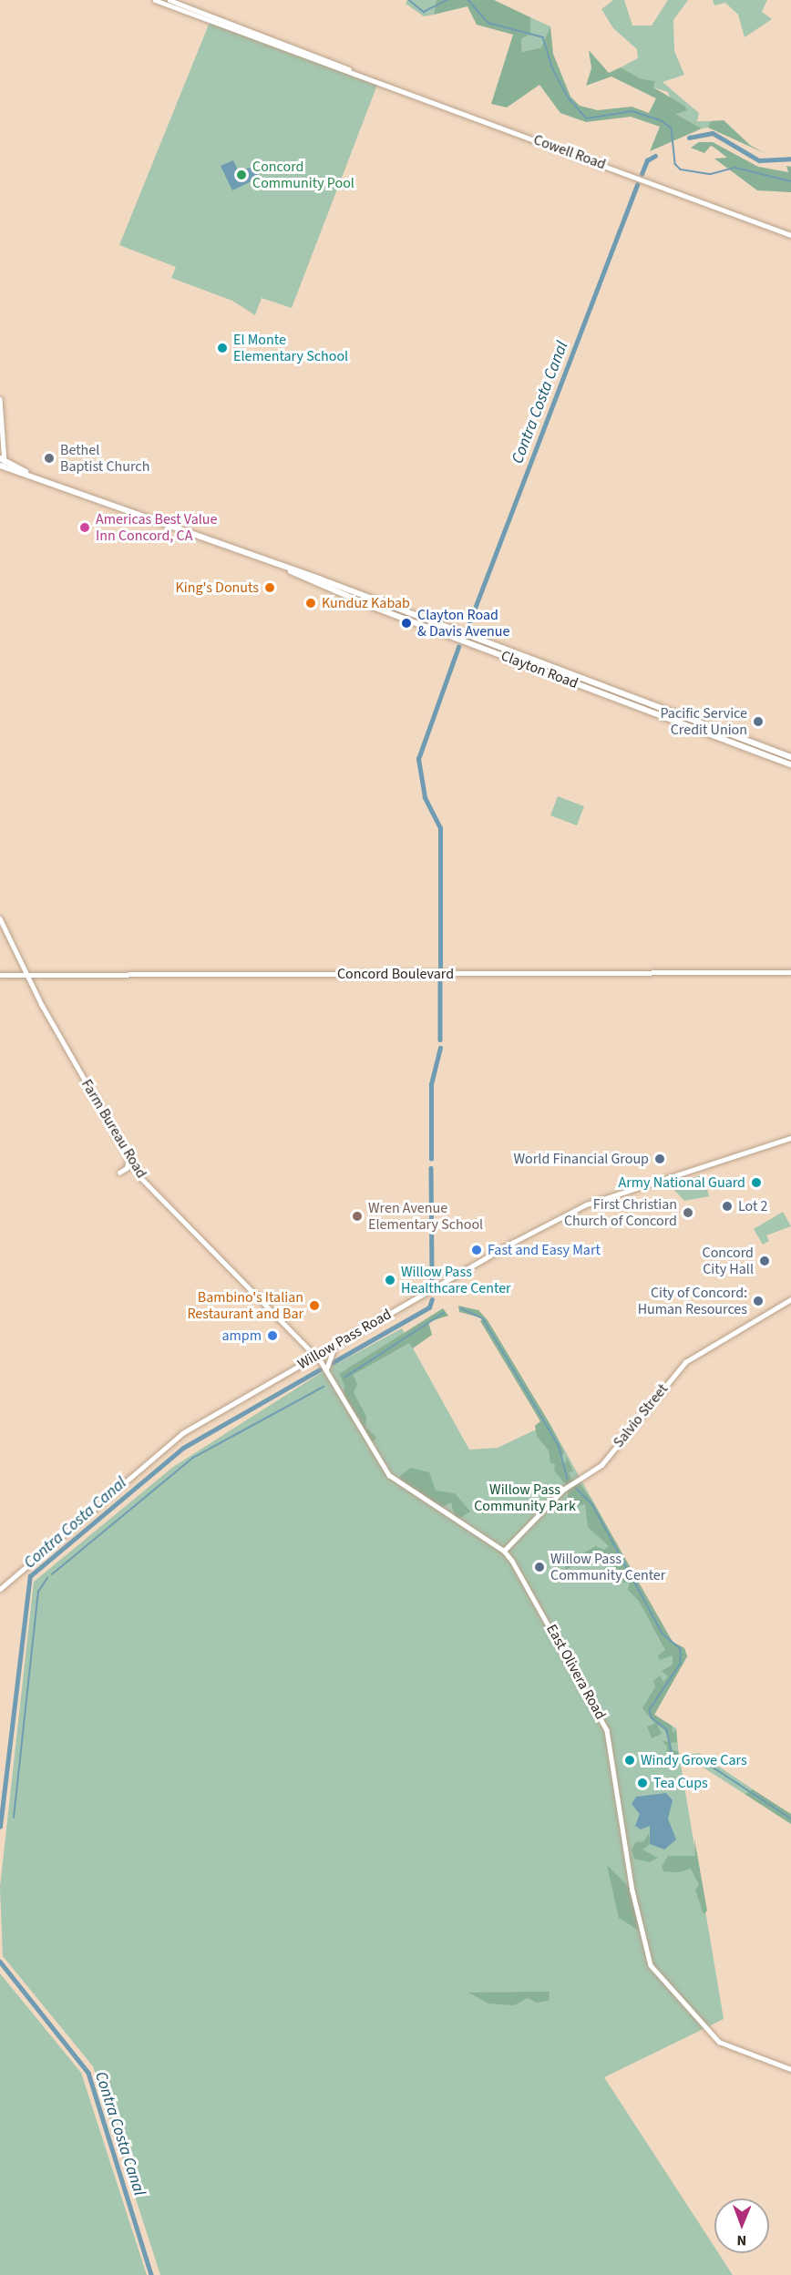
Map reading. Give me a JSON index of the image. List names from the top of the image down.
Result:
{
  "streets": {
    "main road": ["Clayton Road", "Willow Pass Road"],
    "street": [
      "Cowell Road",
      "Concord Boulevard",
      "Farm Bureau Road",
      "Salvio Street",
      "East Olivera Road"
    ]
  },
  "crossings": [
    ["Concord Boulevard", "Farm Bureau Road"],
    ["Farm Bureau Road", "Willow Pass Road"],
    ["Farm Bureau Road", "East Olivera Road"],
    ["Willow Pass Road", "East Olivera Road"],
    ["Salvio Street", "East Olivera Road"]
  ],
  "water": ["Contra Costa Canal"],
  "parks": ["Willow Pass Community Park"],
  "places": [
    "Concord Community Pool",
    "El Monte Elementary School",
    "Bethel Baptist Church",
    "Americas Best Value Inn Concord, CA",
    "King's Donuts",
    "Kunduz Kabab",
    "Clayton Road & Davis Avenue",
    "Pacific Service Credit Union",
    "World Financial Group",
    "Army National Guard",
    "Lot 2",
    "First Christian Church of Concord",
    "Wren Avenue Elementary School",
    "Fast and Easy Mart",
    "Concord City Hall",
    "Willow Pass Healthcare Center",
    "City of Concord: Human Resources",
    "Bambino's Italian Restaurant and Bar",
    "ampm",
    "Willow Pass Community Center",
    "Windy Grove Cars",
    "Tea Cups"
  ],
  "north": "bottom"
}
